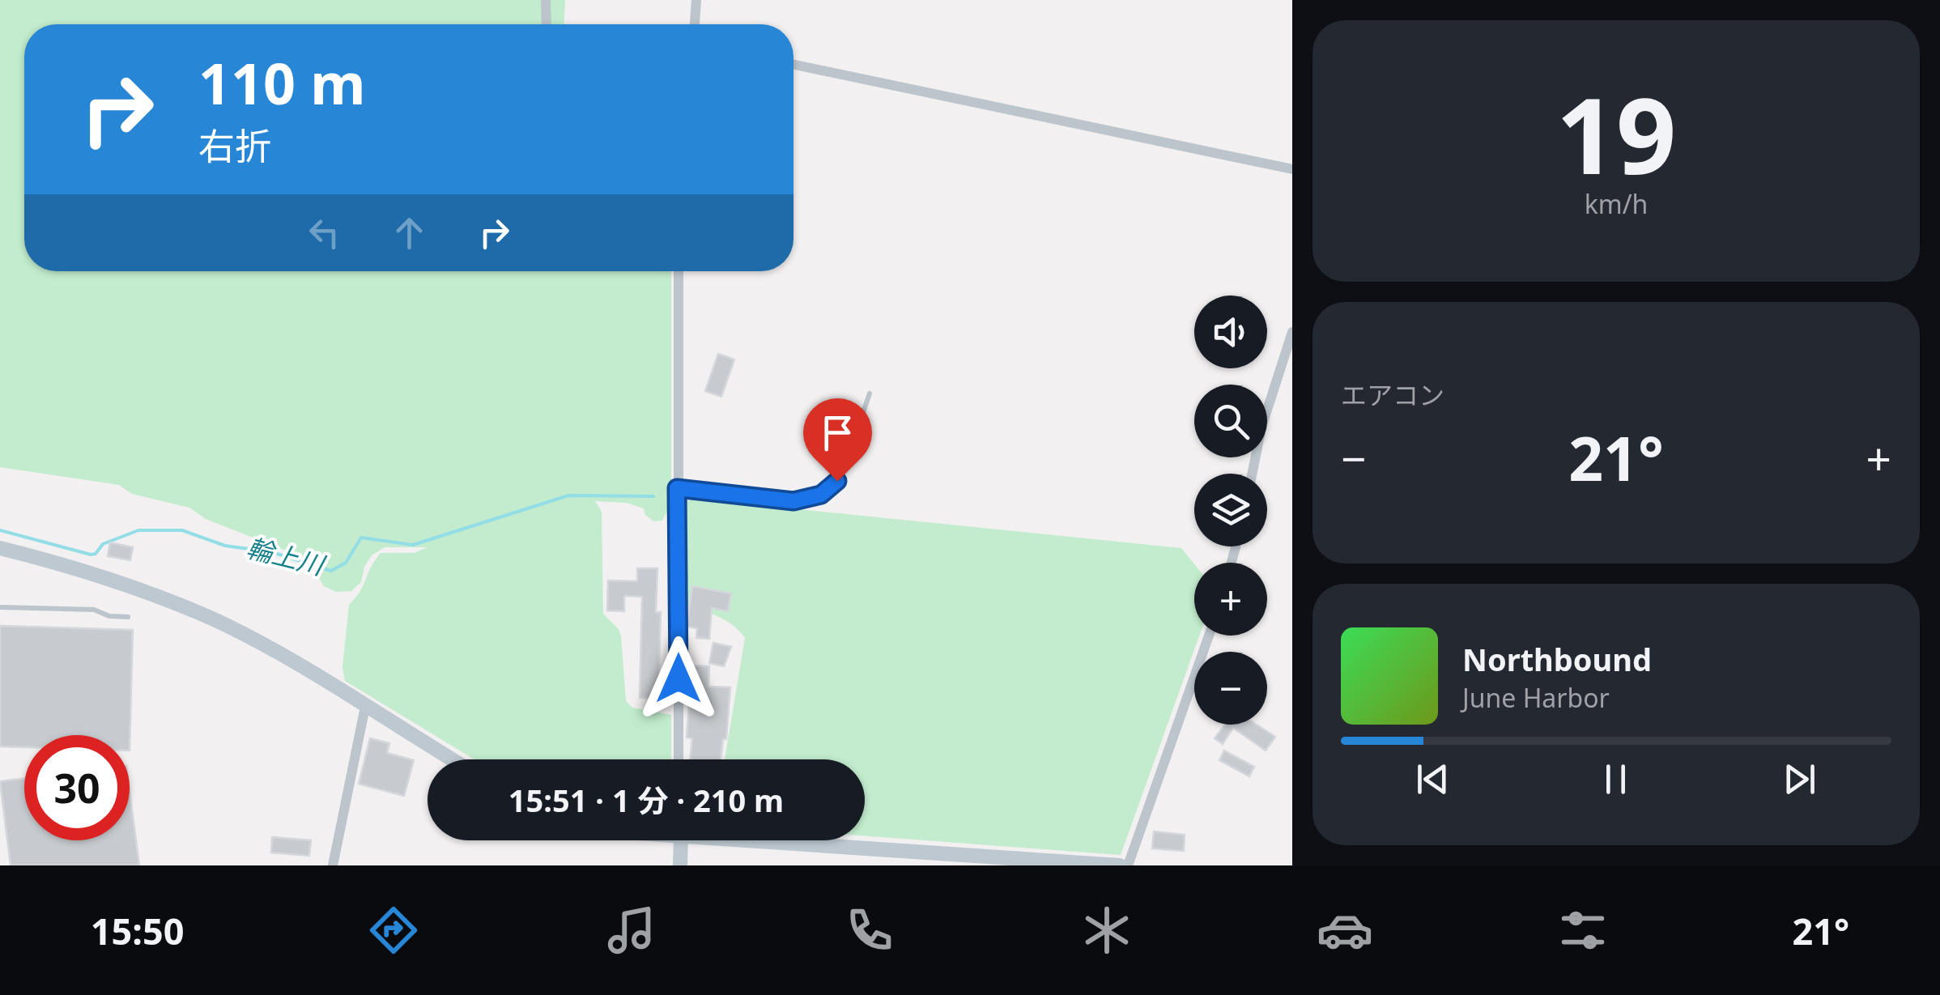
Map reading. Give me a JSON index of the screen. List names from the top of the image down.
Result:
{
  "water": ["輪上川"],
  "page": {
    "tile": [
      ["19", "km/h"],
      "エアコン"
    ],
    "turn": ["110 m", "右折"],
    "map_buttons": ["+", "−"],
    "heat": ["−", "21°", "+"],
    "song": ["Northbound", "June Harbor"],
    "limit": "30",
    "trip": "15:51 · 1 分 · 210 m",
    "tabs": ["15:50", "21°"]
  }
}
